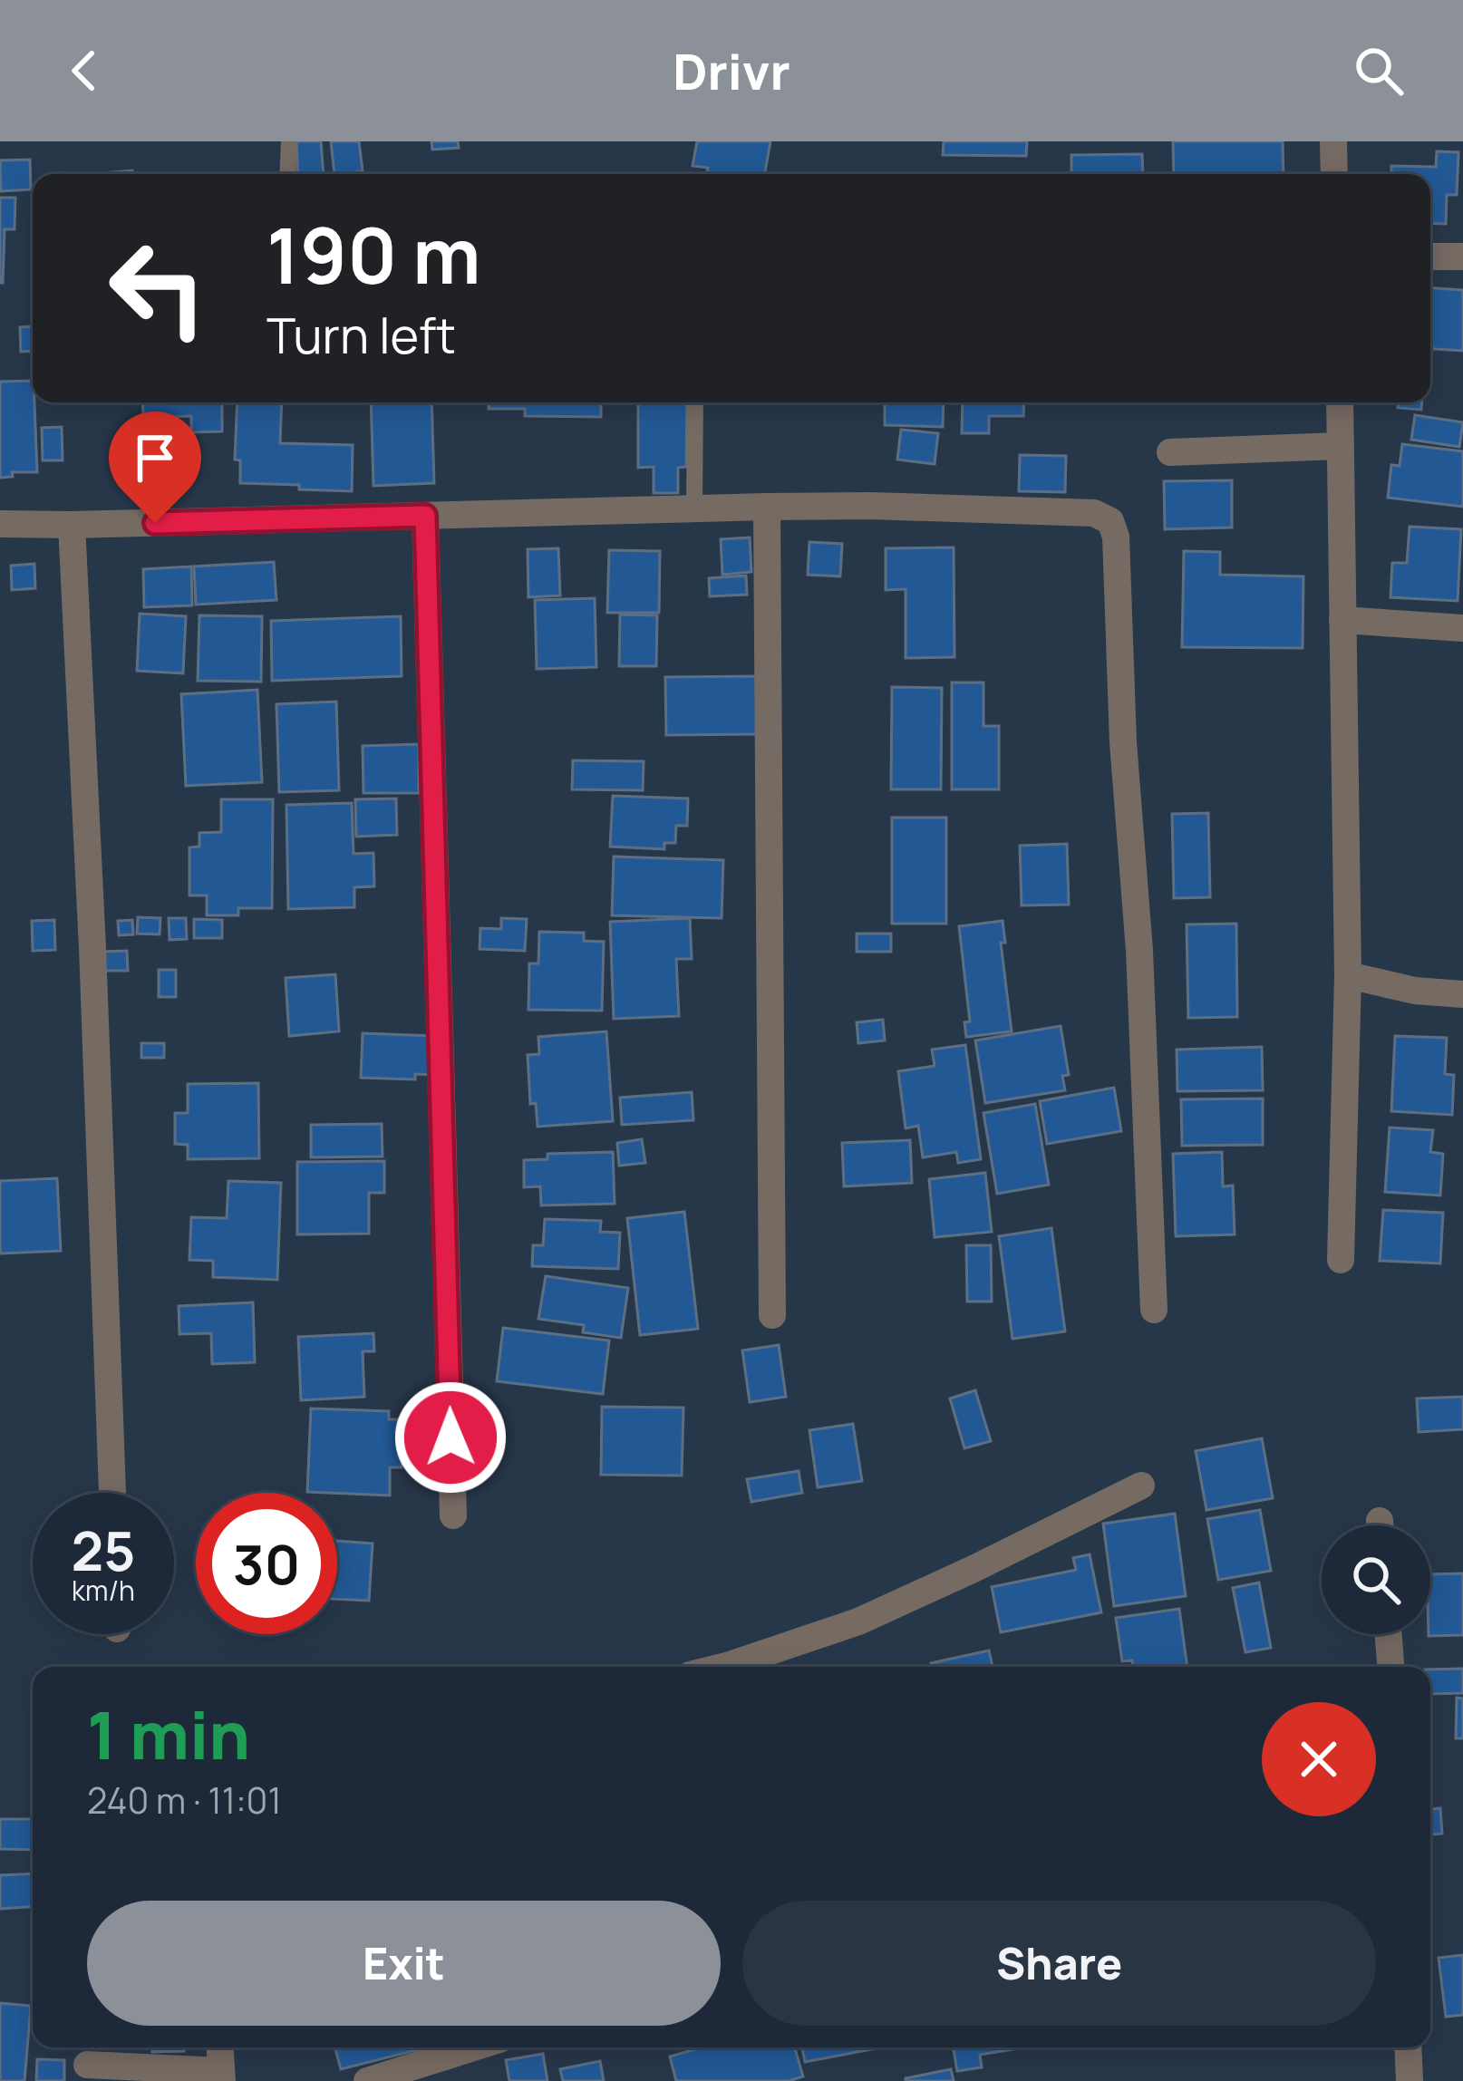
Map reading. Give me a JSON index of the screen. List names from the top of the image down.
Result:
{
  "page": {
    "header": "Drivr",
    "turn": ["190 m", "Turn left"],
    "speed": "25 km/h",
    "limit": "30",
    "heading": ["1 min", "240 m · 11:01"],
    "buttons": ["Exit", "Share"]
  }
}
